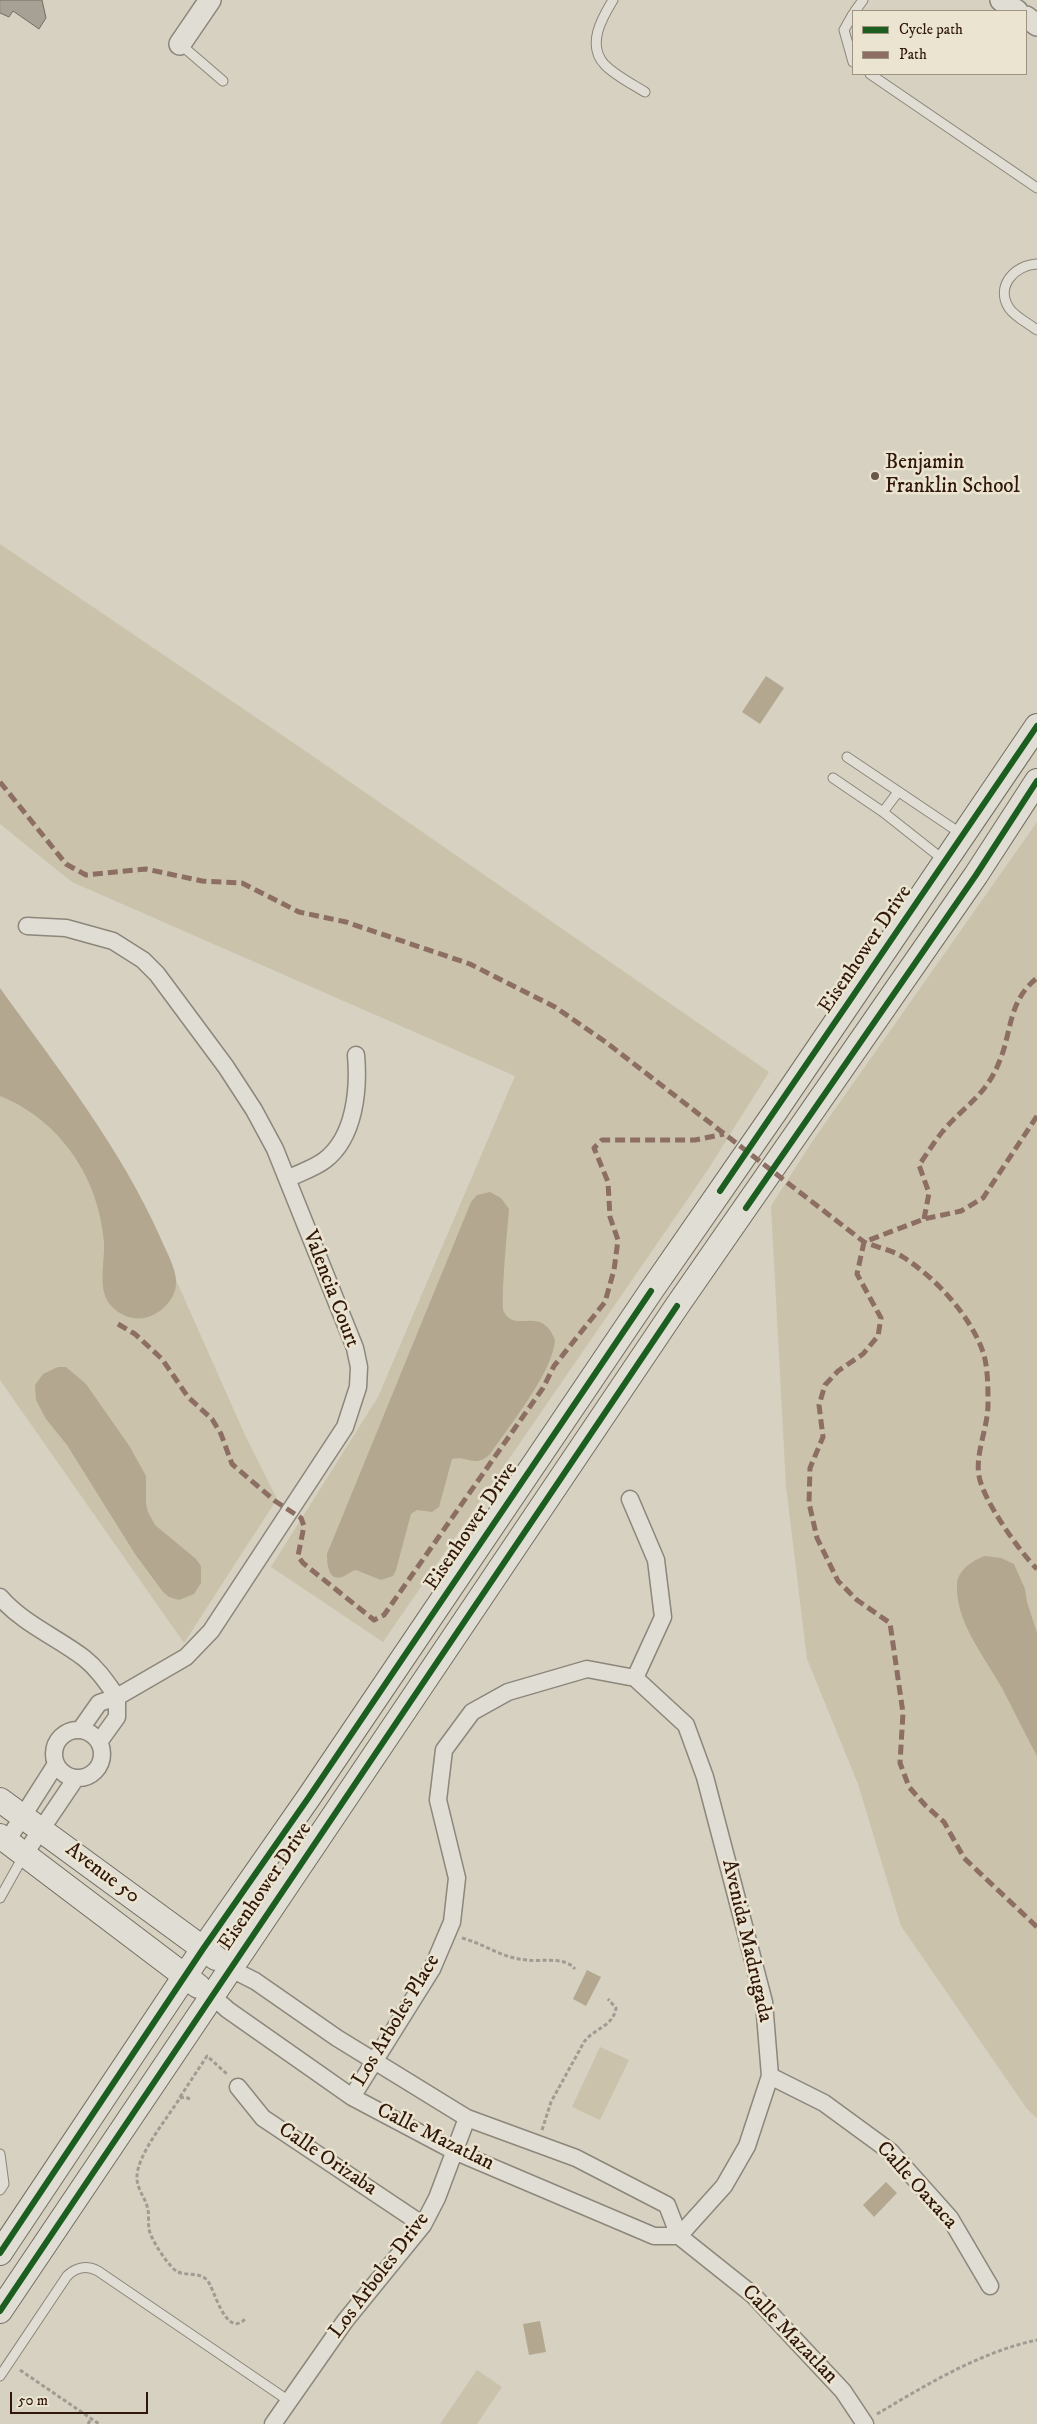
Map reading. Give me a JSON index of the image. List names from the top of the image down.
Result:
{
  "streets": {
    "main road": ["Eisenhower Drive", "Avenue 50"],
    "street": [
      "Valencia Court",
      "Avenida Madrugada",
      "Los Arboles Place",
      "Calle Mazatlan",
      "Calle Orizaba",
      "Calle Oaxaca",
      "Los Arboles Drive"
    ]
  },
  "crossings": [
    ["Eisenhower Drive", "Avenue 50"],
    ["Eisenhower Drive", "Calle Mazatlan"],
    ["Avenue 50", "Calle Mazatlan"],
    ["Avenida Madrugada", "Los Arboles Place"],
    ["Avenida Madrugada", "Calle Mazatlan"],
    ["Avenida Madrugada", "Calle Oaxaca"],
    ["Los Arboles Place", "Calle Mazatlan"],
    ["Calle Mazatlan", "Los Arboles Drive"],
    ["Calle Orizaba", "Los Arboles Drive"]
  ],
  "places": ["Benjamin Franklin School"],
  "legend": ["Cycle path", "Path"],
  "scale_bar": "50 m"
}
